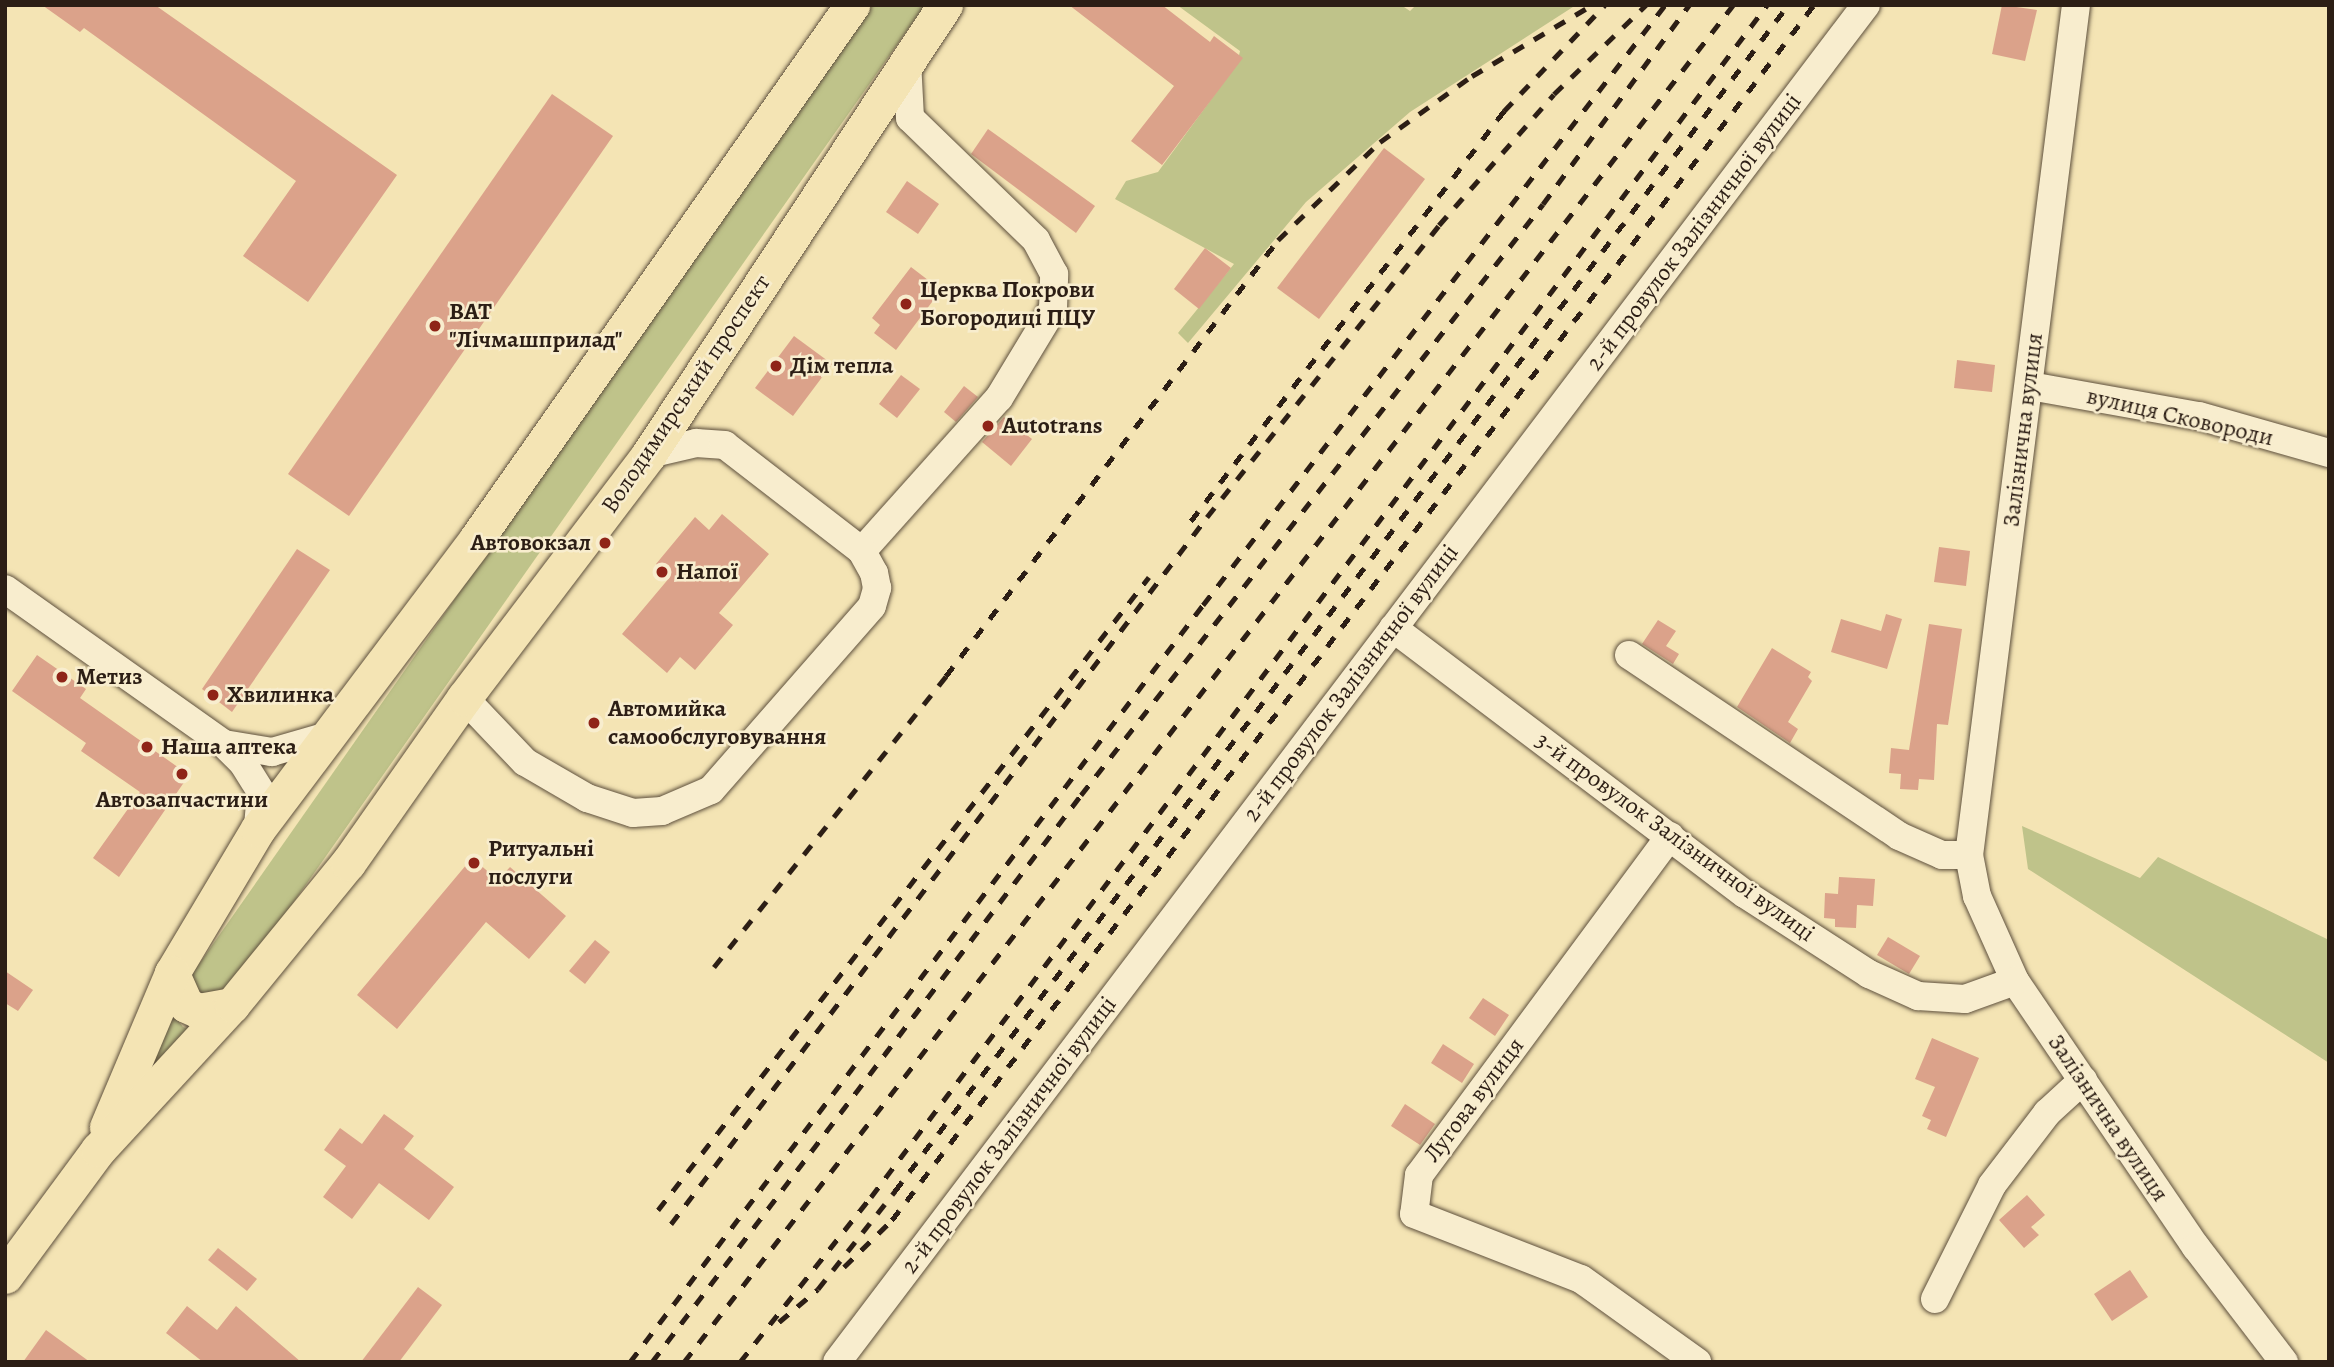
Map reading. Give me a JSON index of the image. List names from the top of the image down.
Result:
{
  "streets": {
    "main road": ["Володимирський проспект"],
    "street": [
      "2-й провулок Залізничної вулиці",
      "вулиця Сковороди",
      "Залізнична вулиця",
      "3-й провулок Залізничної вулиці",
      "Лугова вулиця"
    ]
  },
  "crossings": [
    ["2-й провулок Залізничної вулиці", "3-й провулок Залізничної вулиці"],
    ["вулиця Сковороди", "Залізнична вулиця"],
    ["Залізнична вулиця", "3-й провулок Залізничної вулиці"],
    ["3-й провулок Залізничної вулиці", "Лугова вулиця"]
  ],
  "places": [
    "Церква Покрови Богородиці ПЦУ",
    "ВАТ \"Лічмашприлад\"",
    "Дім тепла",
    "Autotrans",
    "Автовокзал",
    "Напої",
    "Метиз",
    "Хвилинка",
    "Автомийка самообслуговування",
    "Наша аптека",
    "Автозапчастини",
    "Ритуальні послуги"
  ]
}
